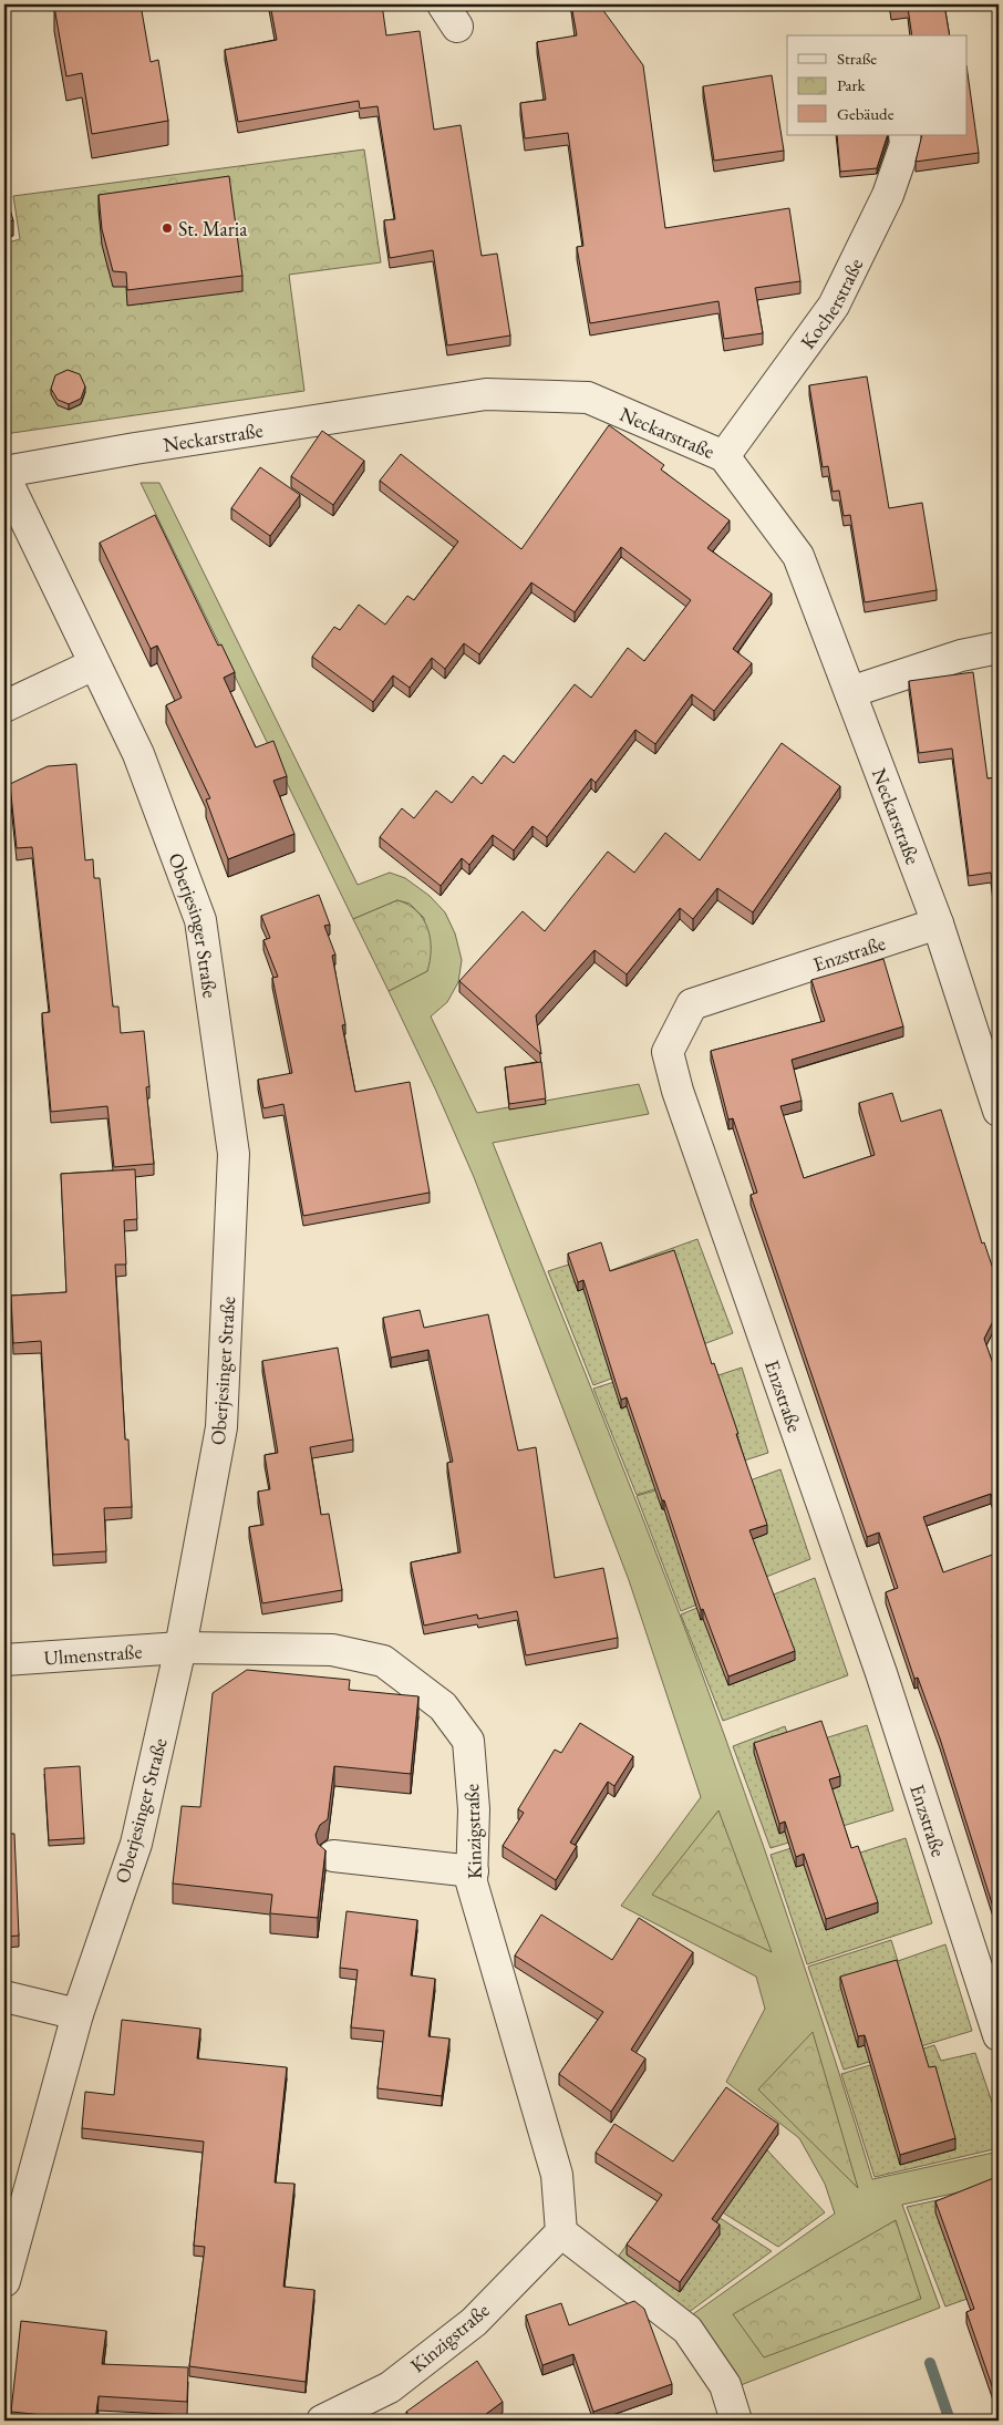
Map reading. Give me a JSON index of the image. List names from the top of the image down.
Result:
{
  "streets": {
    "street": [
      "Kocherstraße",
      "Neckarstraße",
      "Oberjesinger Straße",
      "Enzstraße",
      "Ulmenstraße",
      "Kinzigstraße"
    ]
  },
  "crossings": [
    ["Kocherstraße", "Neckarstraße"],
    ["Neckarstraße", "Enzstraße"],
    ["Oberjesinger Straße", "Ulmenstraße"],
    ["Oberjesinger Straße", "Kinzigstraße"],
    ["Ulmenstraße", "Kinzigstraße"]
  ],
  "places": ["St. Maria"],
  "legend": ["Straße", "Park", "Gebäude"]
}
